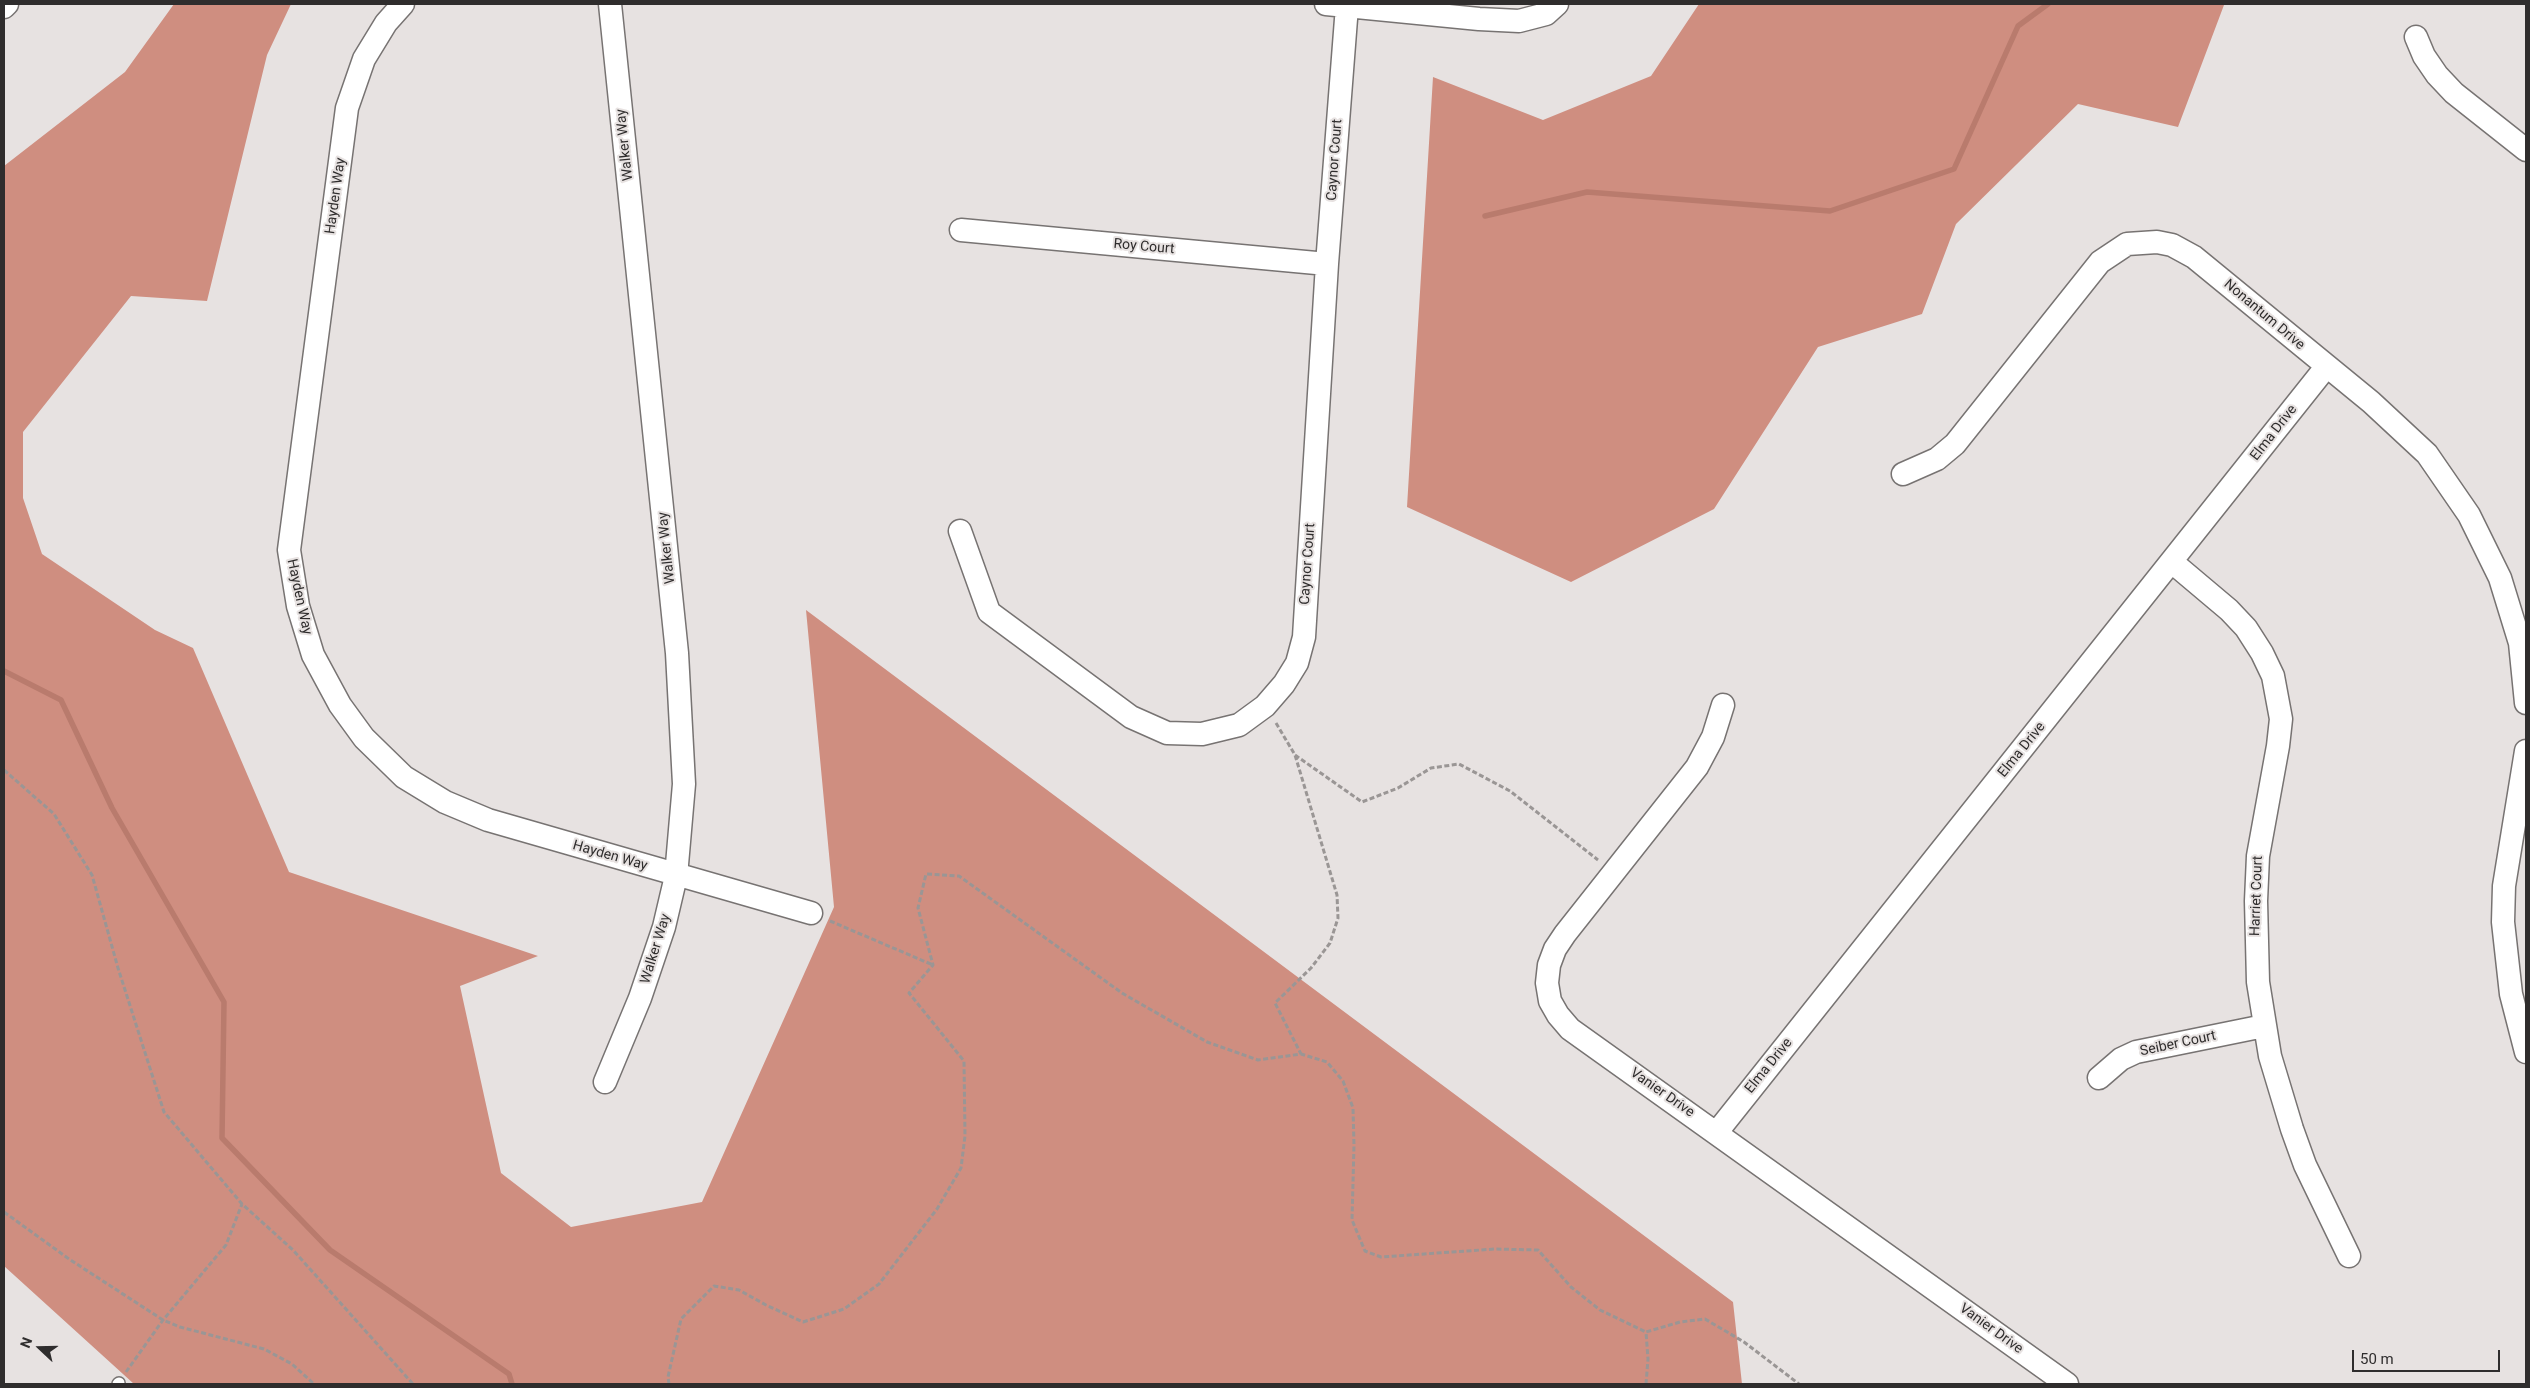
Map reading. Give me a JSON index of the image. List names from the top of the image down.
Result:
{
  "streets": {
    "street": [
      "Walker Way",
      "Caynor Court",
      "Hayden Way",
      "Roy Court",
      "Nonantum Drive",
      "Elma Drive",
      "Harriet Court",
      "Seiber Court",
      "Vanier Drive"
    ]
  },
  "crossings": [
    ["Walker Way", "Hayden Way"],
    ["Caynor Court", "Roy Court"],
    ["Nonantum Drive", "Elma Drive"],
    ["Elma Drive", "Harriet Court"],
    ["Elma Drive", "Vanier Drive"],
    ["Harriet Court", "Seiber Court"]
  ],
  "scale_bar": "50 m",
  "north": "left"
}
